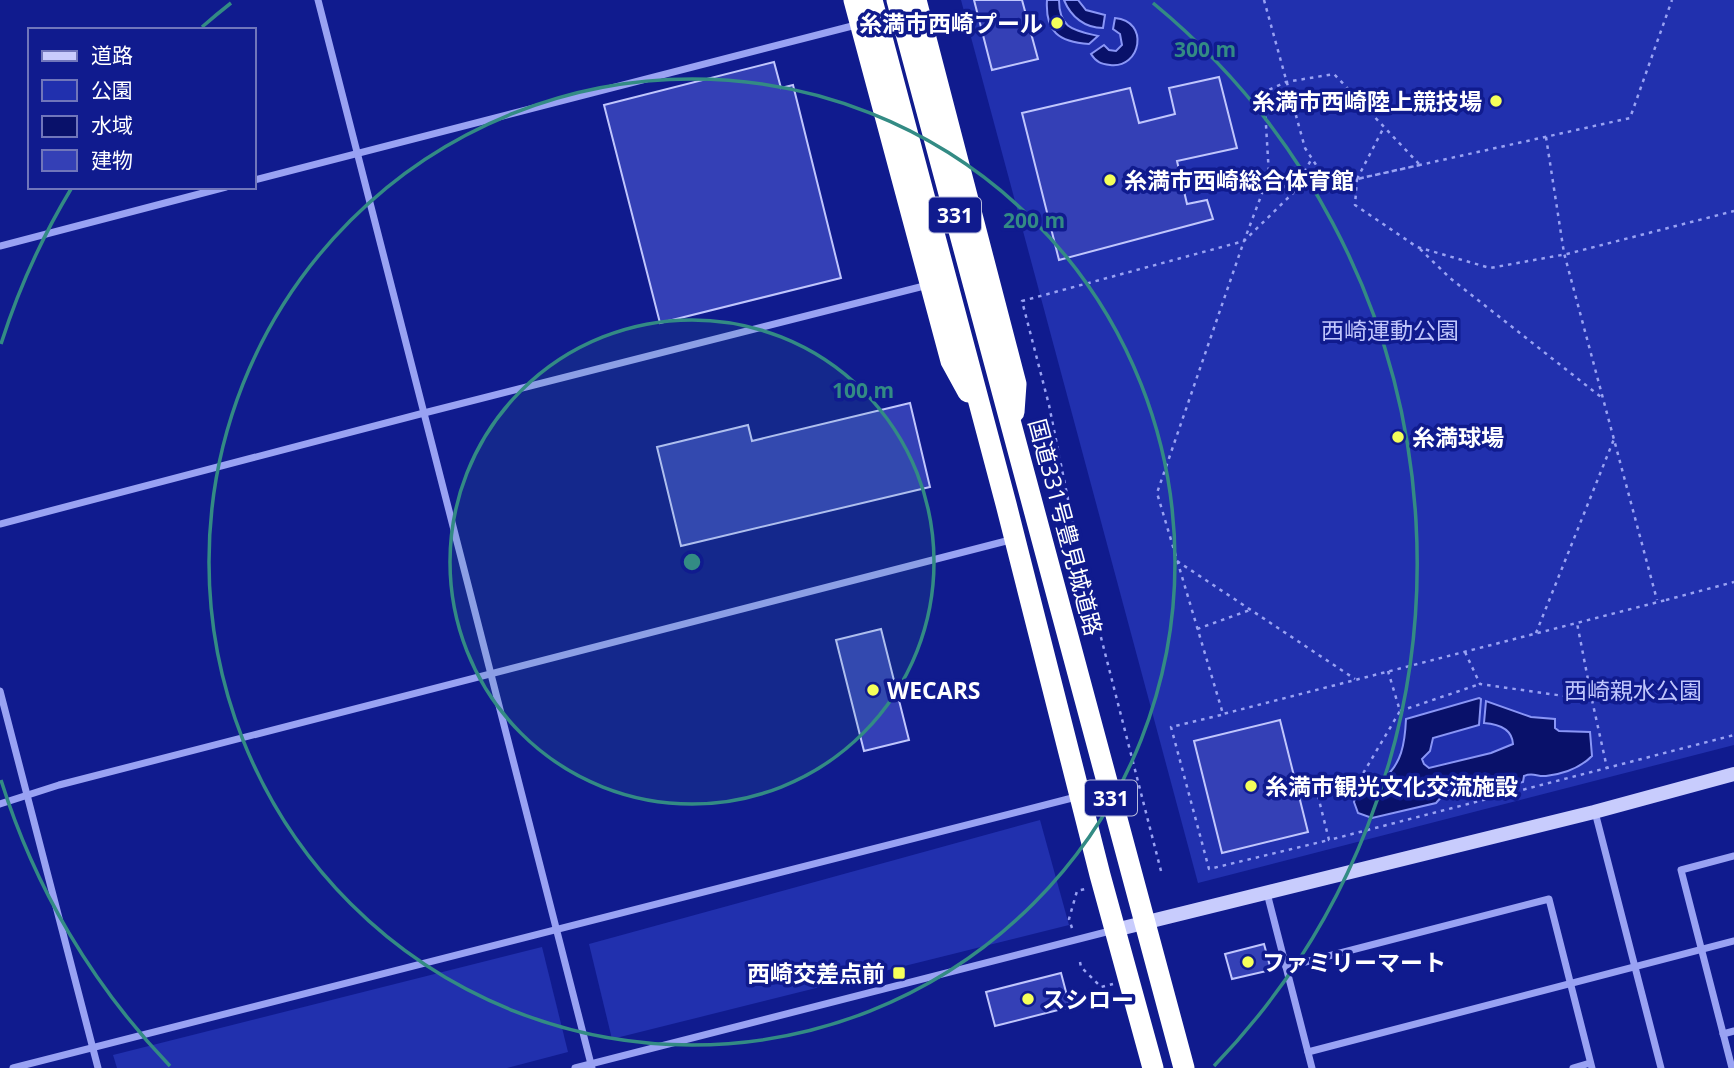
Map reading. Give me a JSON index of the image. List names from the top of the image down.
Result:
{
  "streets": {
    "highway": ["331", "国道331号豊見城道路"]
  },
  "crossings": [
    ["331", "国道331号豊見城道路"]
  ],
  "parks": ["西崎運動公園", "西崎親水公園"],
  "places": {
    "other": [
      "糸満市西崎プール",
      "糸満市西崎陸上競技場",
      "糸満市西崎総合体育館",
      "糸満球場",
      "WECARS",
      "糸満市観光文化交流施設",
      "ファミリーマート",
      "スシロー"
    ],
    "transit": ["西崎交差点前"]
  },
  "legend": [
    "道路",
    "公園",
    "水域",
    "建物"
  ],
  "rings": ["300 m", "200 m", "100 m"]
}
